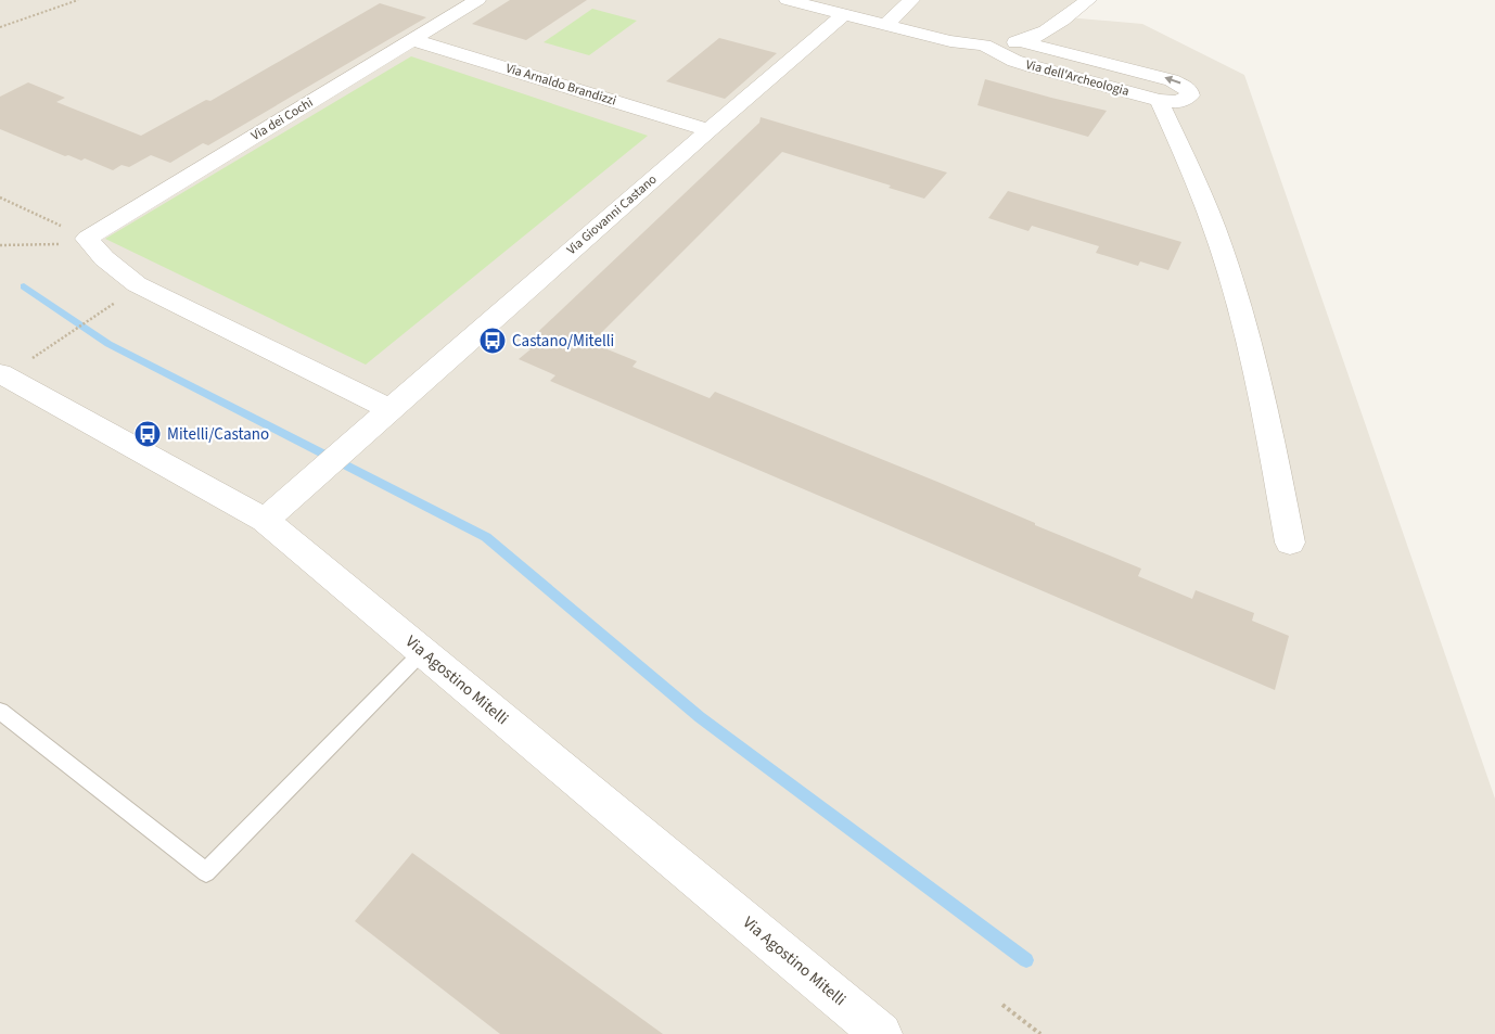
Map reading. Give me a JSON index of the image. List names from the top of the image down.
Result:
{
  "streets": {
    "street": [
      "Via dell'Archeologia",
      "Via Arnaldo Brandizzi",
      "Via dei Cochi",
      "Via Giovanni Castano",
      "Via Agostino Mitelli"
    ]
  },
  "crossings": [
    ["Via dell'Archeologia", "Via Giovanni Castano"],
    ["Via Arnaldo Brandizzi", "Via dei Cochi"],
    ["Via Arnaldo Brandizzi", "Via Giovanni Castano"],
    ["Via Giovanni Castano", "Via Agostino Mitelli"]
  ],
  "places": {
    "bus stop": ["Castano/Mitelli", "Mitelli/Castano"]
  }
}
